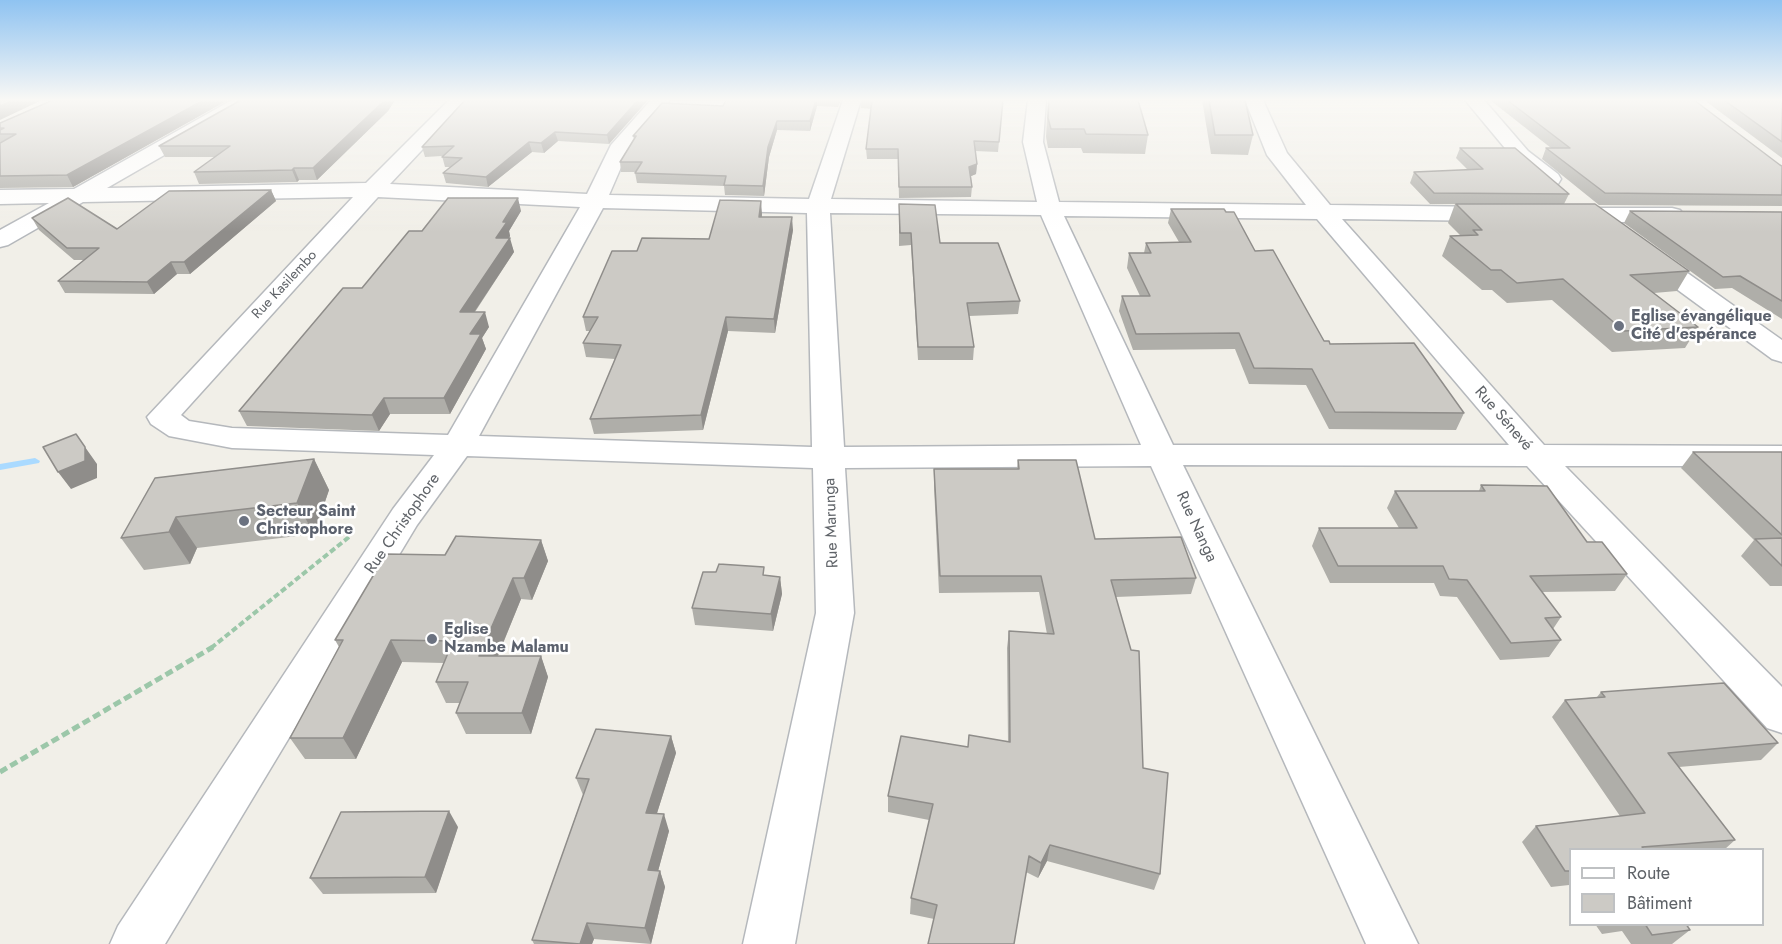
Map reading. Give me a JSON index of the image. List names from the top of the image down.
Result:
{
  "streets": {
    "street": [
      "Rue Kasilembo",
      "Rue Sénevé",
      "Rue Marunga",
      "Rue Christophore",
      "Rue Nanga"
    ]
  },
  "crossings": [
    ["Rue Kasilembo", "Rue Christophore"]
  ],
  "places": ["Eglise évangélique Cité d'espérance", "Secteur Saint Christophore", "Eglise Nzambe Malamu"],
  "legend": ["Route", "Bâtiment"]
}
